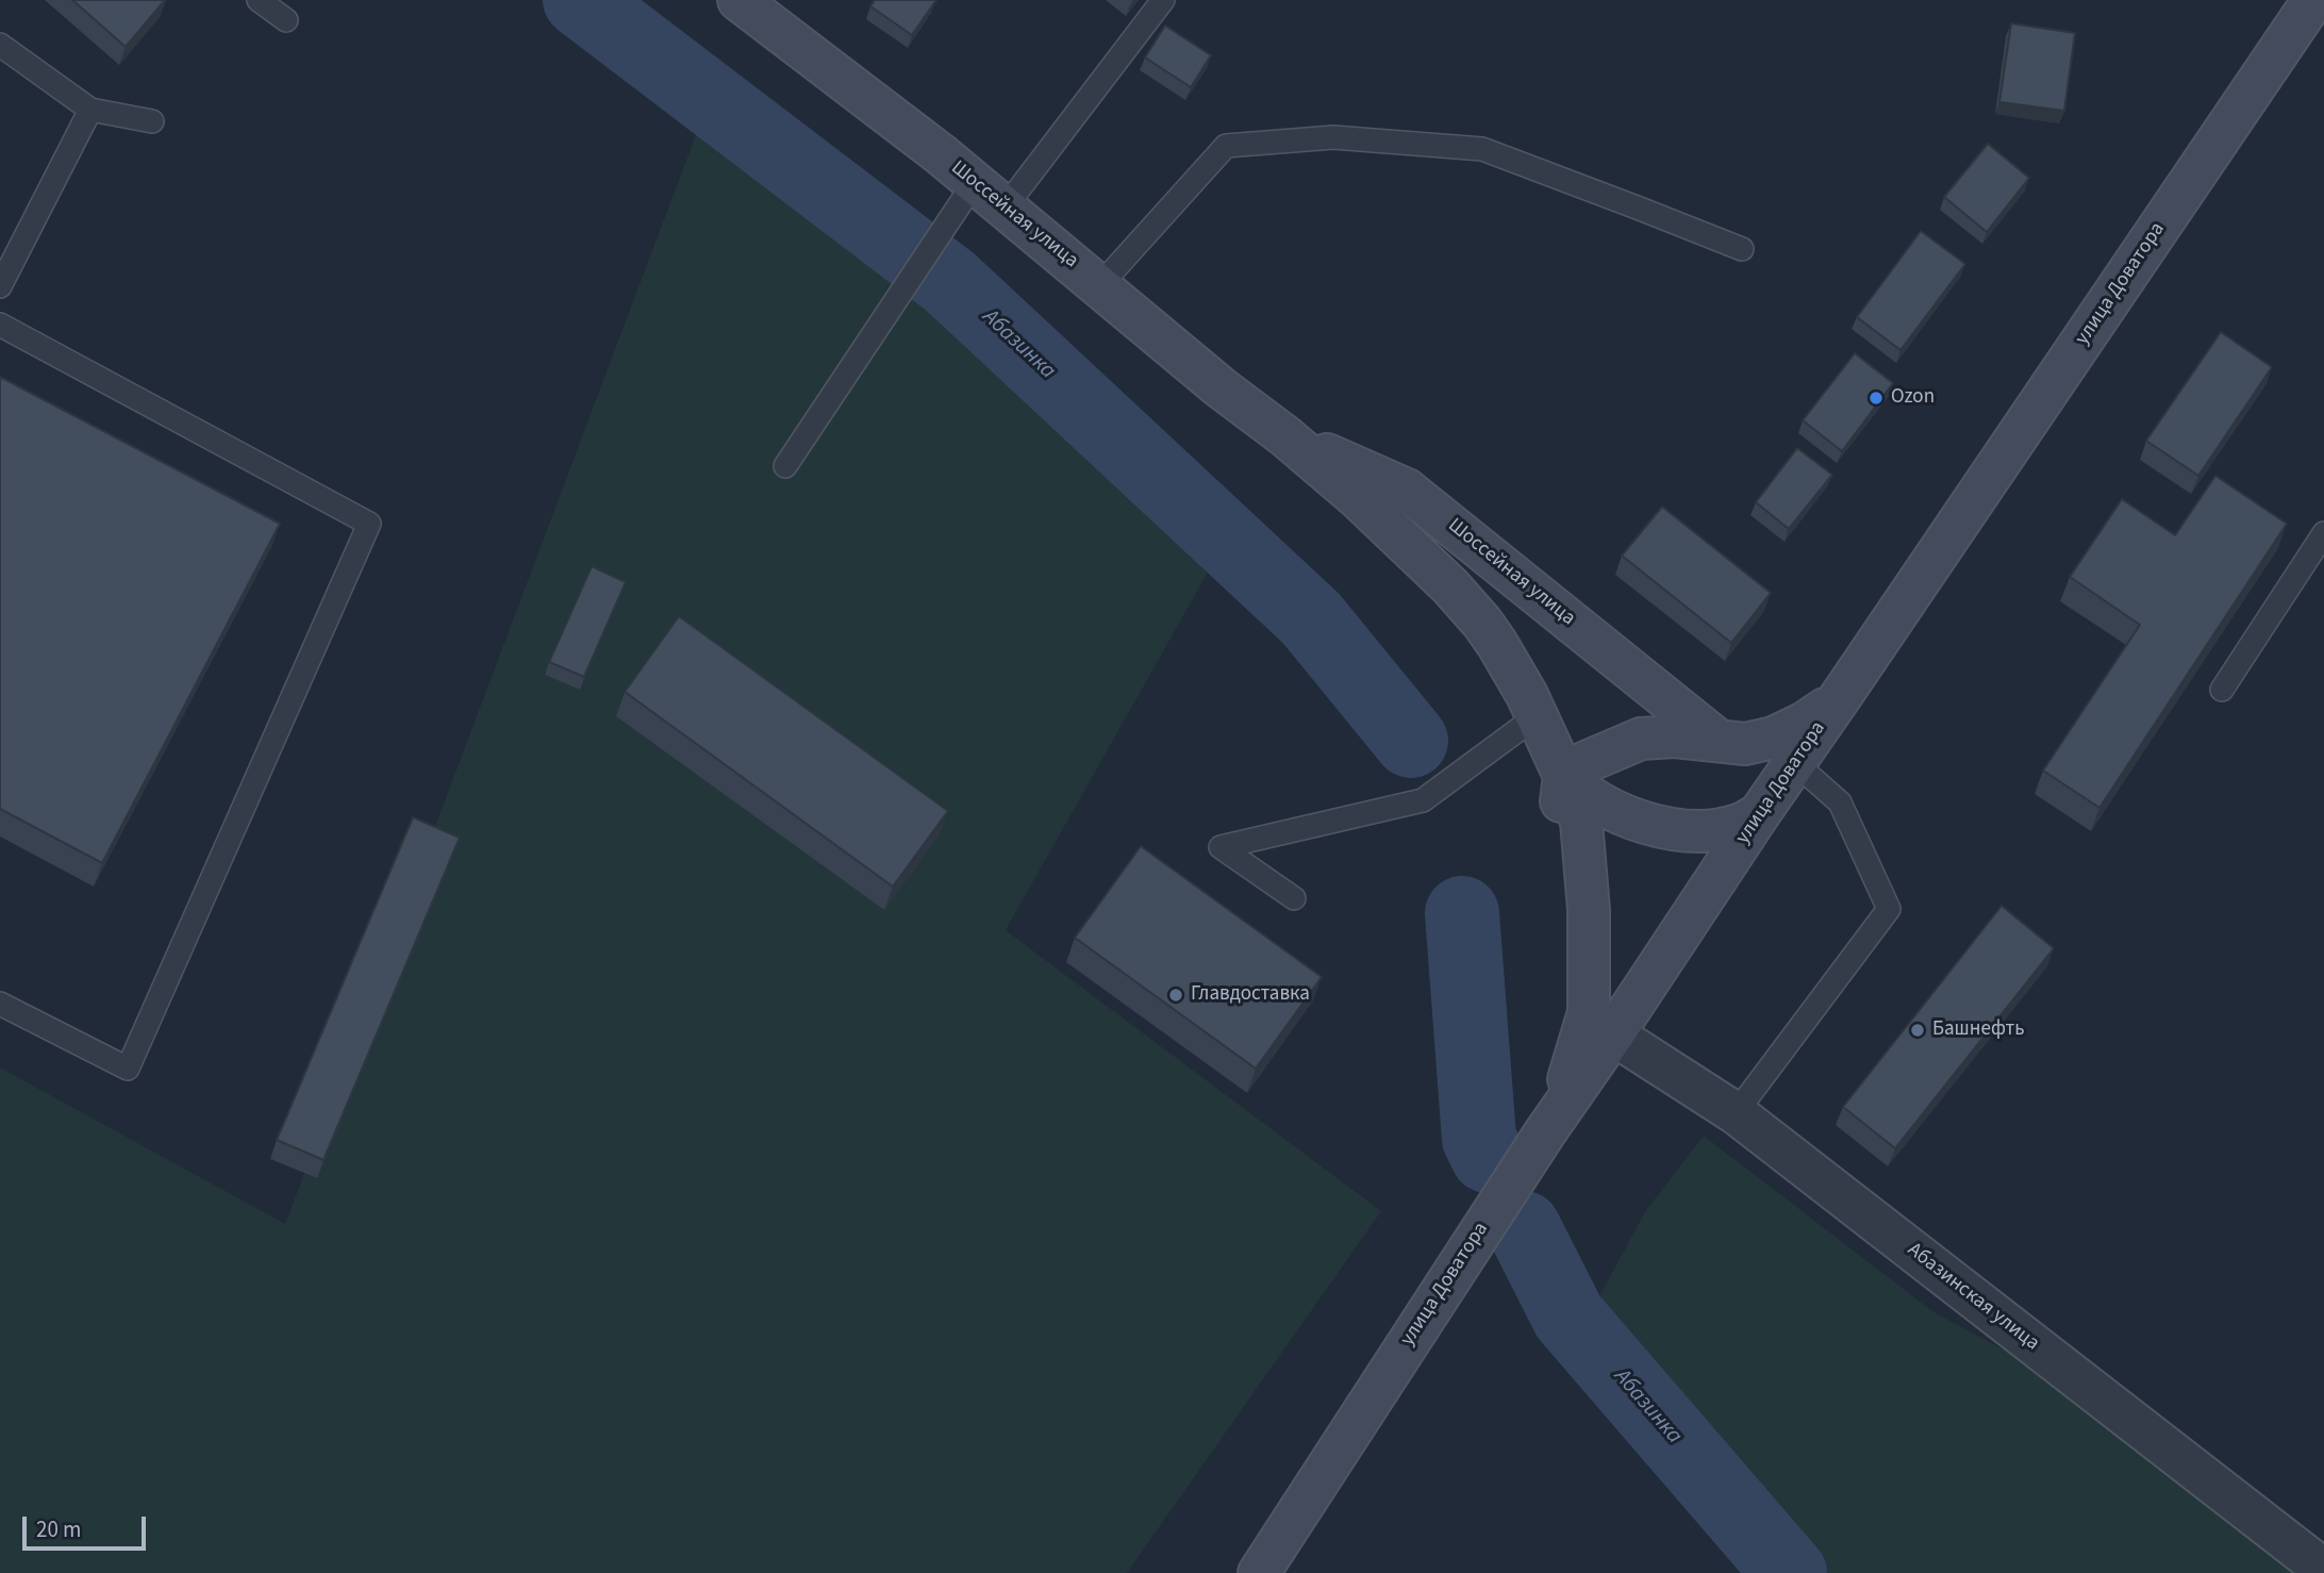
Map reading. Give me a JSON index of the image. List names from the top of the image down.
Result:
{
  "streets": {
    "main road": ["Шоссейная улица", "улица Доватора"],
    "street": ["Абазинская улица"]
  },
  "crossings": [
    ["улица Доватора", "Абазинская улица"]
  ],
  "water": ["Абазинка"],
  "places": ["Ozon", "Главдоставка", "Башнефть"],
  "scale_bar": "20 m"
}
